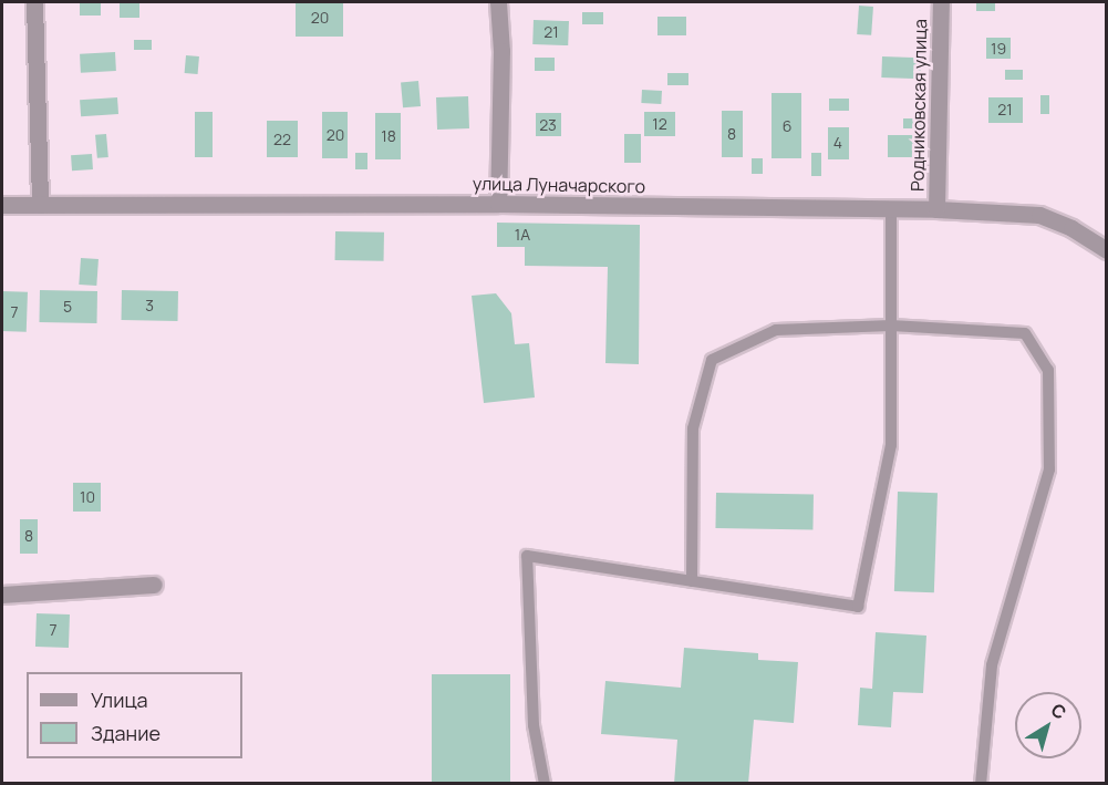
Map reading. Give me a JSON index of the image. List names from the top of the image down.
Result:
{
  "streets": {
    "street": ["Родниковская улица", "улица Луначарского"]
  },
  "crossings": [
    ["Родниковская улица", "улица Луначарского"]
  ],
  "house_numbers": [
    "20",
    "21",
    "19",
    "21",
    "12",
    "23",
    "6",
    "8",
    "20",
    "18",
    "22",
    "4",
    "1А",
    "3",
    "5",
    "7",
    "10",
    "8",
    "7"
  ],
  "legend": ["Улица", "Здание"],
  "north": "top right"
}
